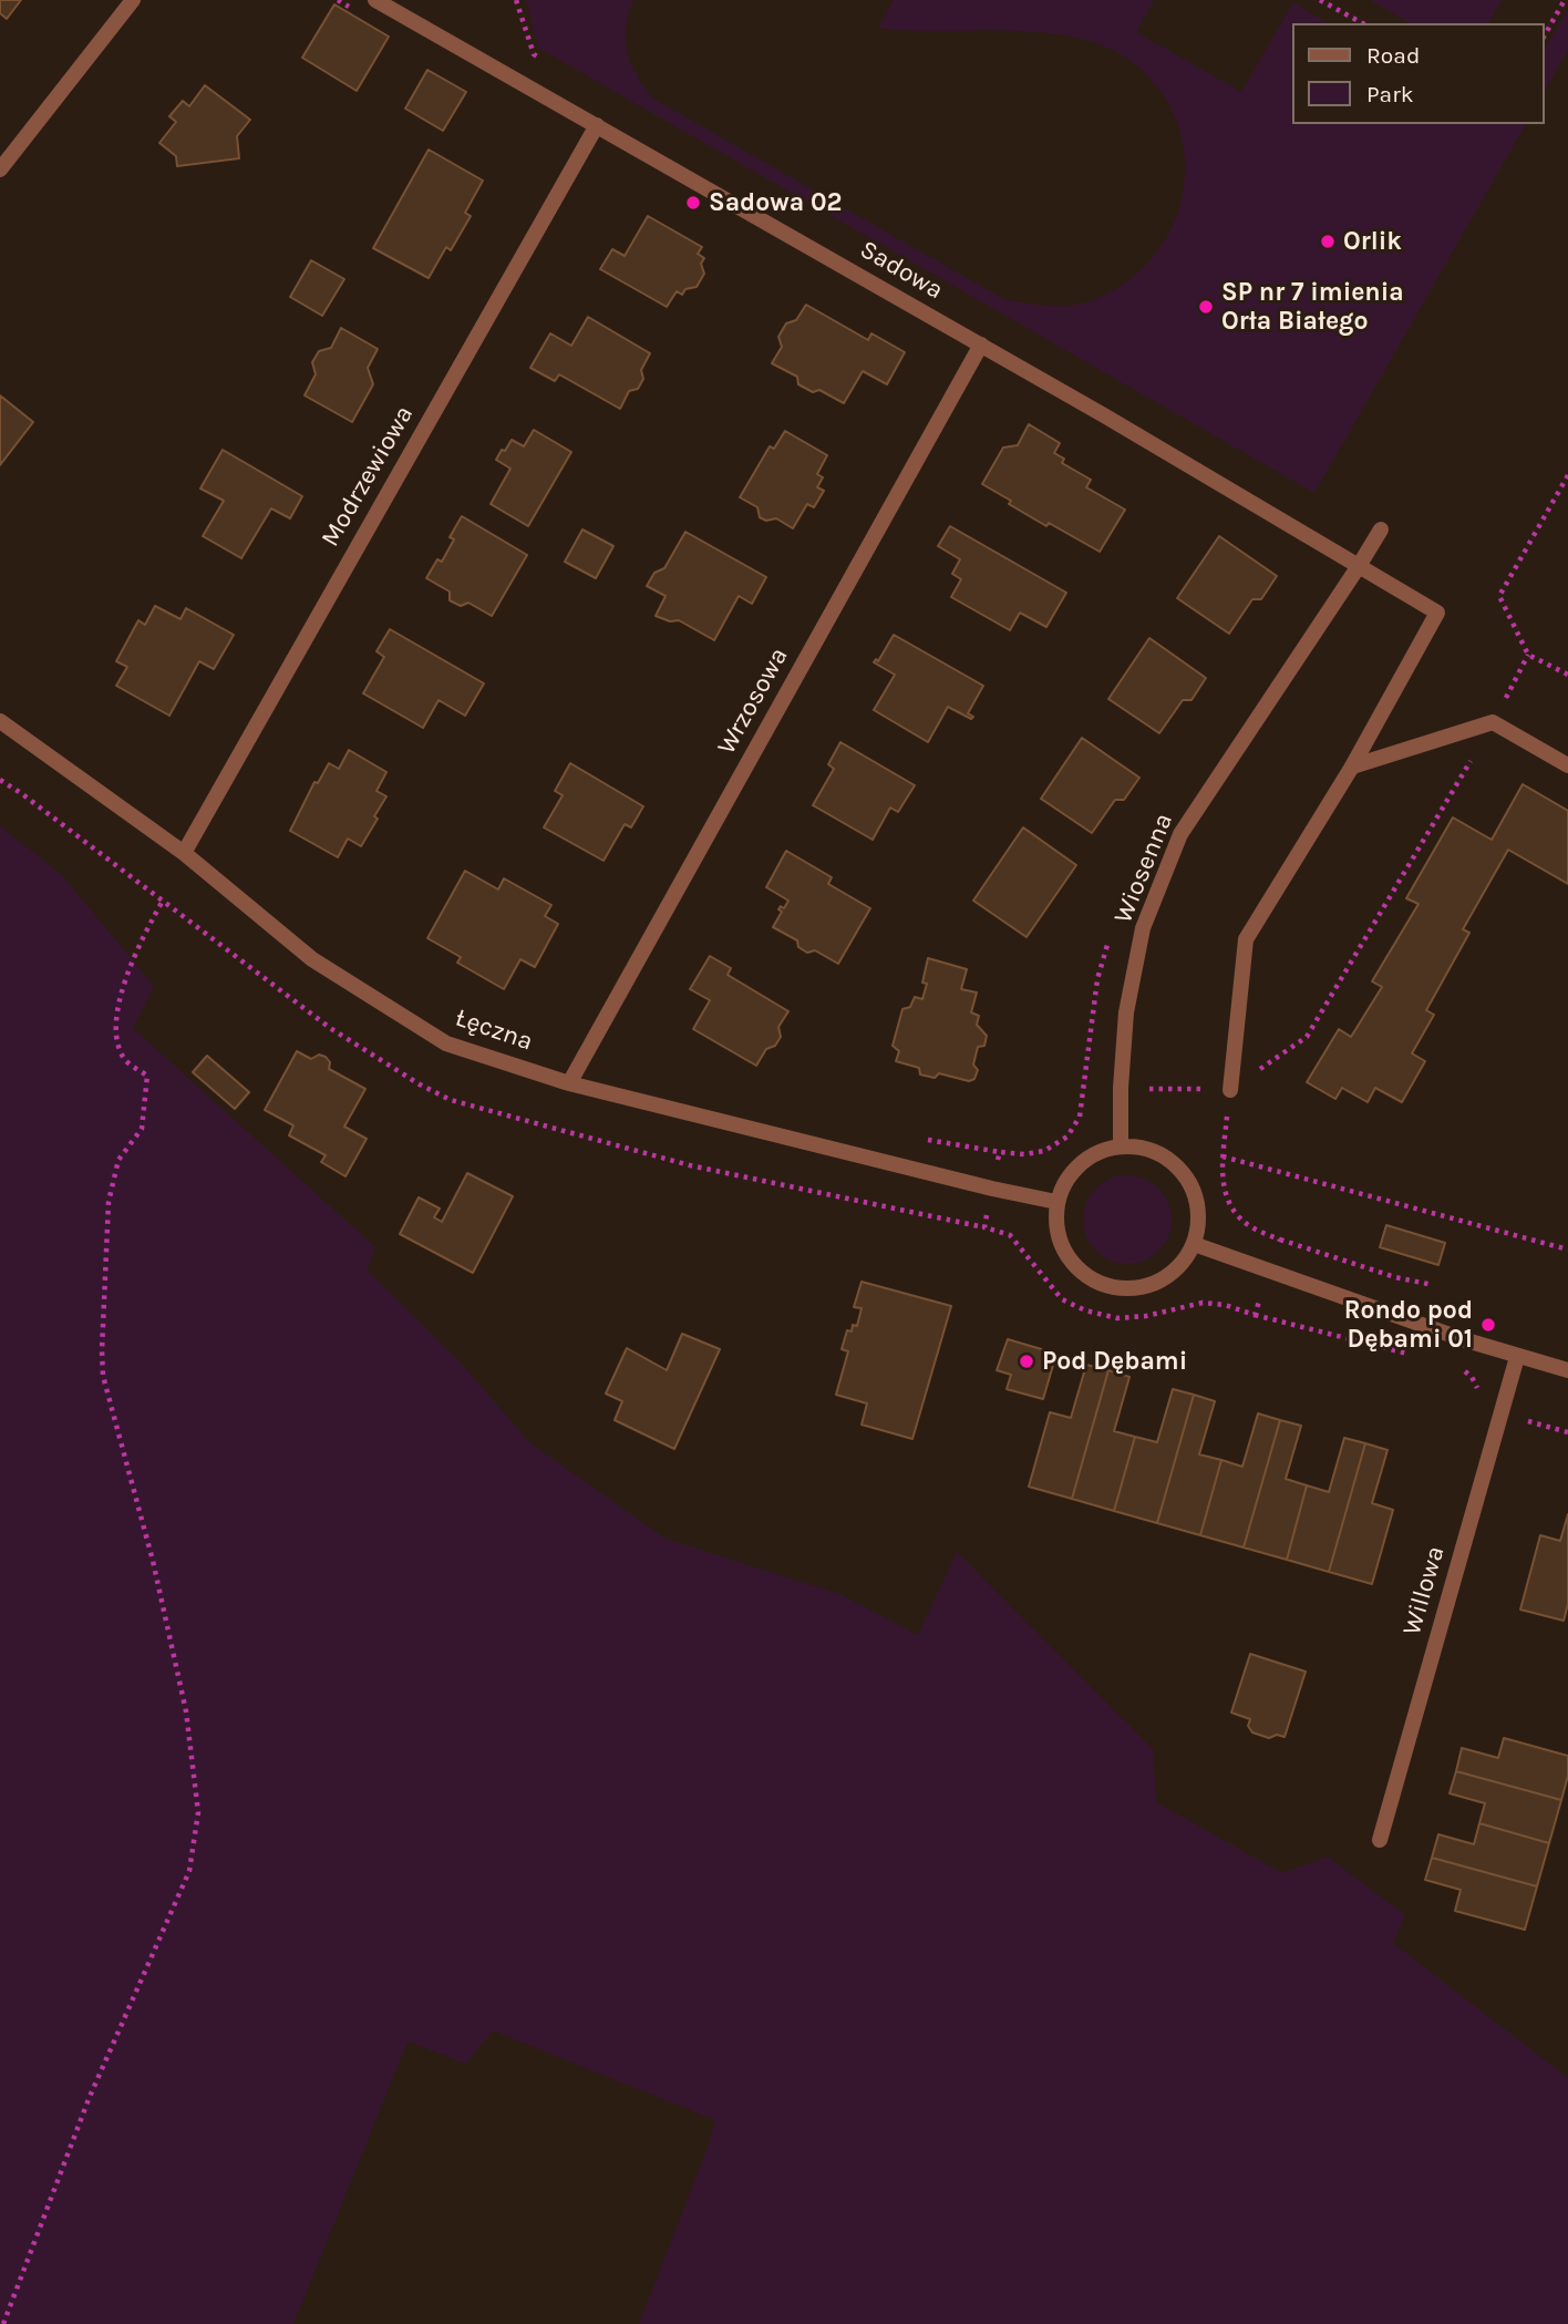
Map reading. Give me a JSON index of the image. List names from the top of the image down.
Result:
{
  "streets": {
    "street": [
      "Sadowa",
      "Modrzewiowa",
      "Wrzosowa",
      "Wiosenna",
      "Łęczna",
      "Willowa"
    ]
  },
  "crossings": [
    ["Sadowa", "Modrzewiowa"],
    ["Sadowa", "Wrzosowa"],
    ["Sadowa", "Wiosenna"],
    ["Modrzewiowa", "Łęczna"],
    ["Wrzosowa", "Łęczna"],
    ["Wiosenna", "Łęczna"]
  ],
  "places": [
    "Sadowa 02",
    "Orlik",
    "SP nr 7 imienia Orła Białego",
    "Rondo pod Dębami 01",
    "Pod Dębami"
  ],
  "legend": ["Road", "Park"]
}
